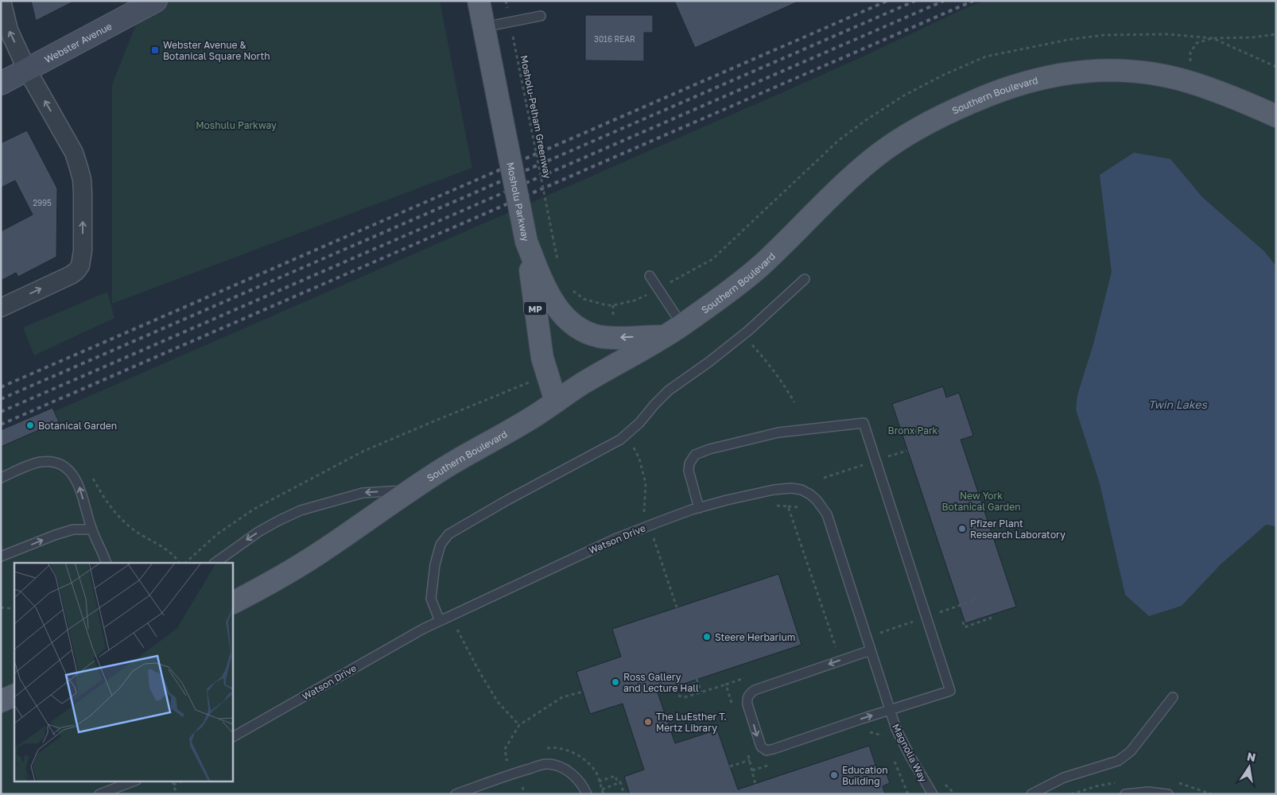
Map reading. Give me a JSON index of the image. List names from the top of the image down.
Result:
{
  "streets": {
    "main road": [
      "Webster Avenue",
      "Southern Boulevard",
      "Mosholu Parkway",
      "MP"
    ],
    "lane": ["Watson Drive", "Magnolia Way"],
    "path": ["Mosholu-Pelham Greenway"]
  },
  "crossings": [
    ["Southern Boulevard", "Mosholu Parkway"],
    ["Watson Drive", "Magnolia Way"]
  ],
  "water": ["Twin Lakes"],
  "parks": ["Moshulu Parkway", "Bronx Park", "New York Botanical Garden"],
  "places": {
    "transit": ["Webster Avenue & Botanical Square North"],
    "other": [
      "Botanical Garden",
      "Pfizer Plant Research Laboratory",
      "Steere Herbarium",
      "Ross Gallery and Lecture Hall",
      "The LuEsther T. Mertz Library",
      "Education Building"
    ]
  },
  "house_numbers": ["3016 REAR", "2995"],
  "north": "top"
}
